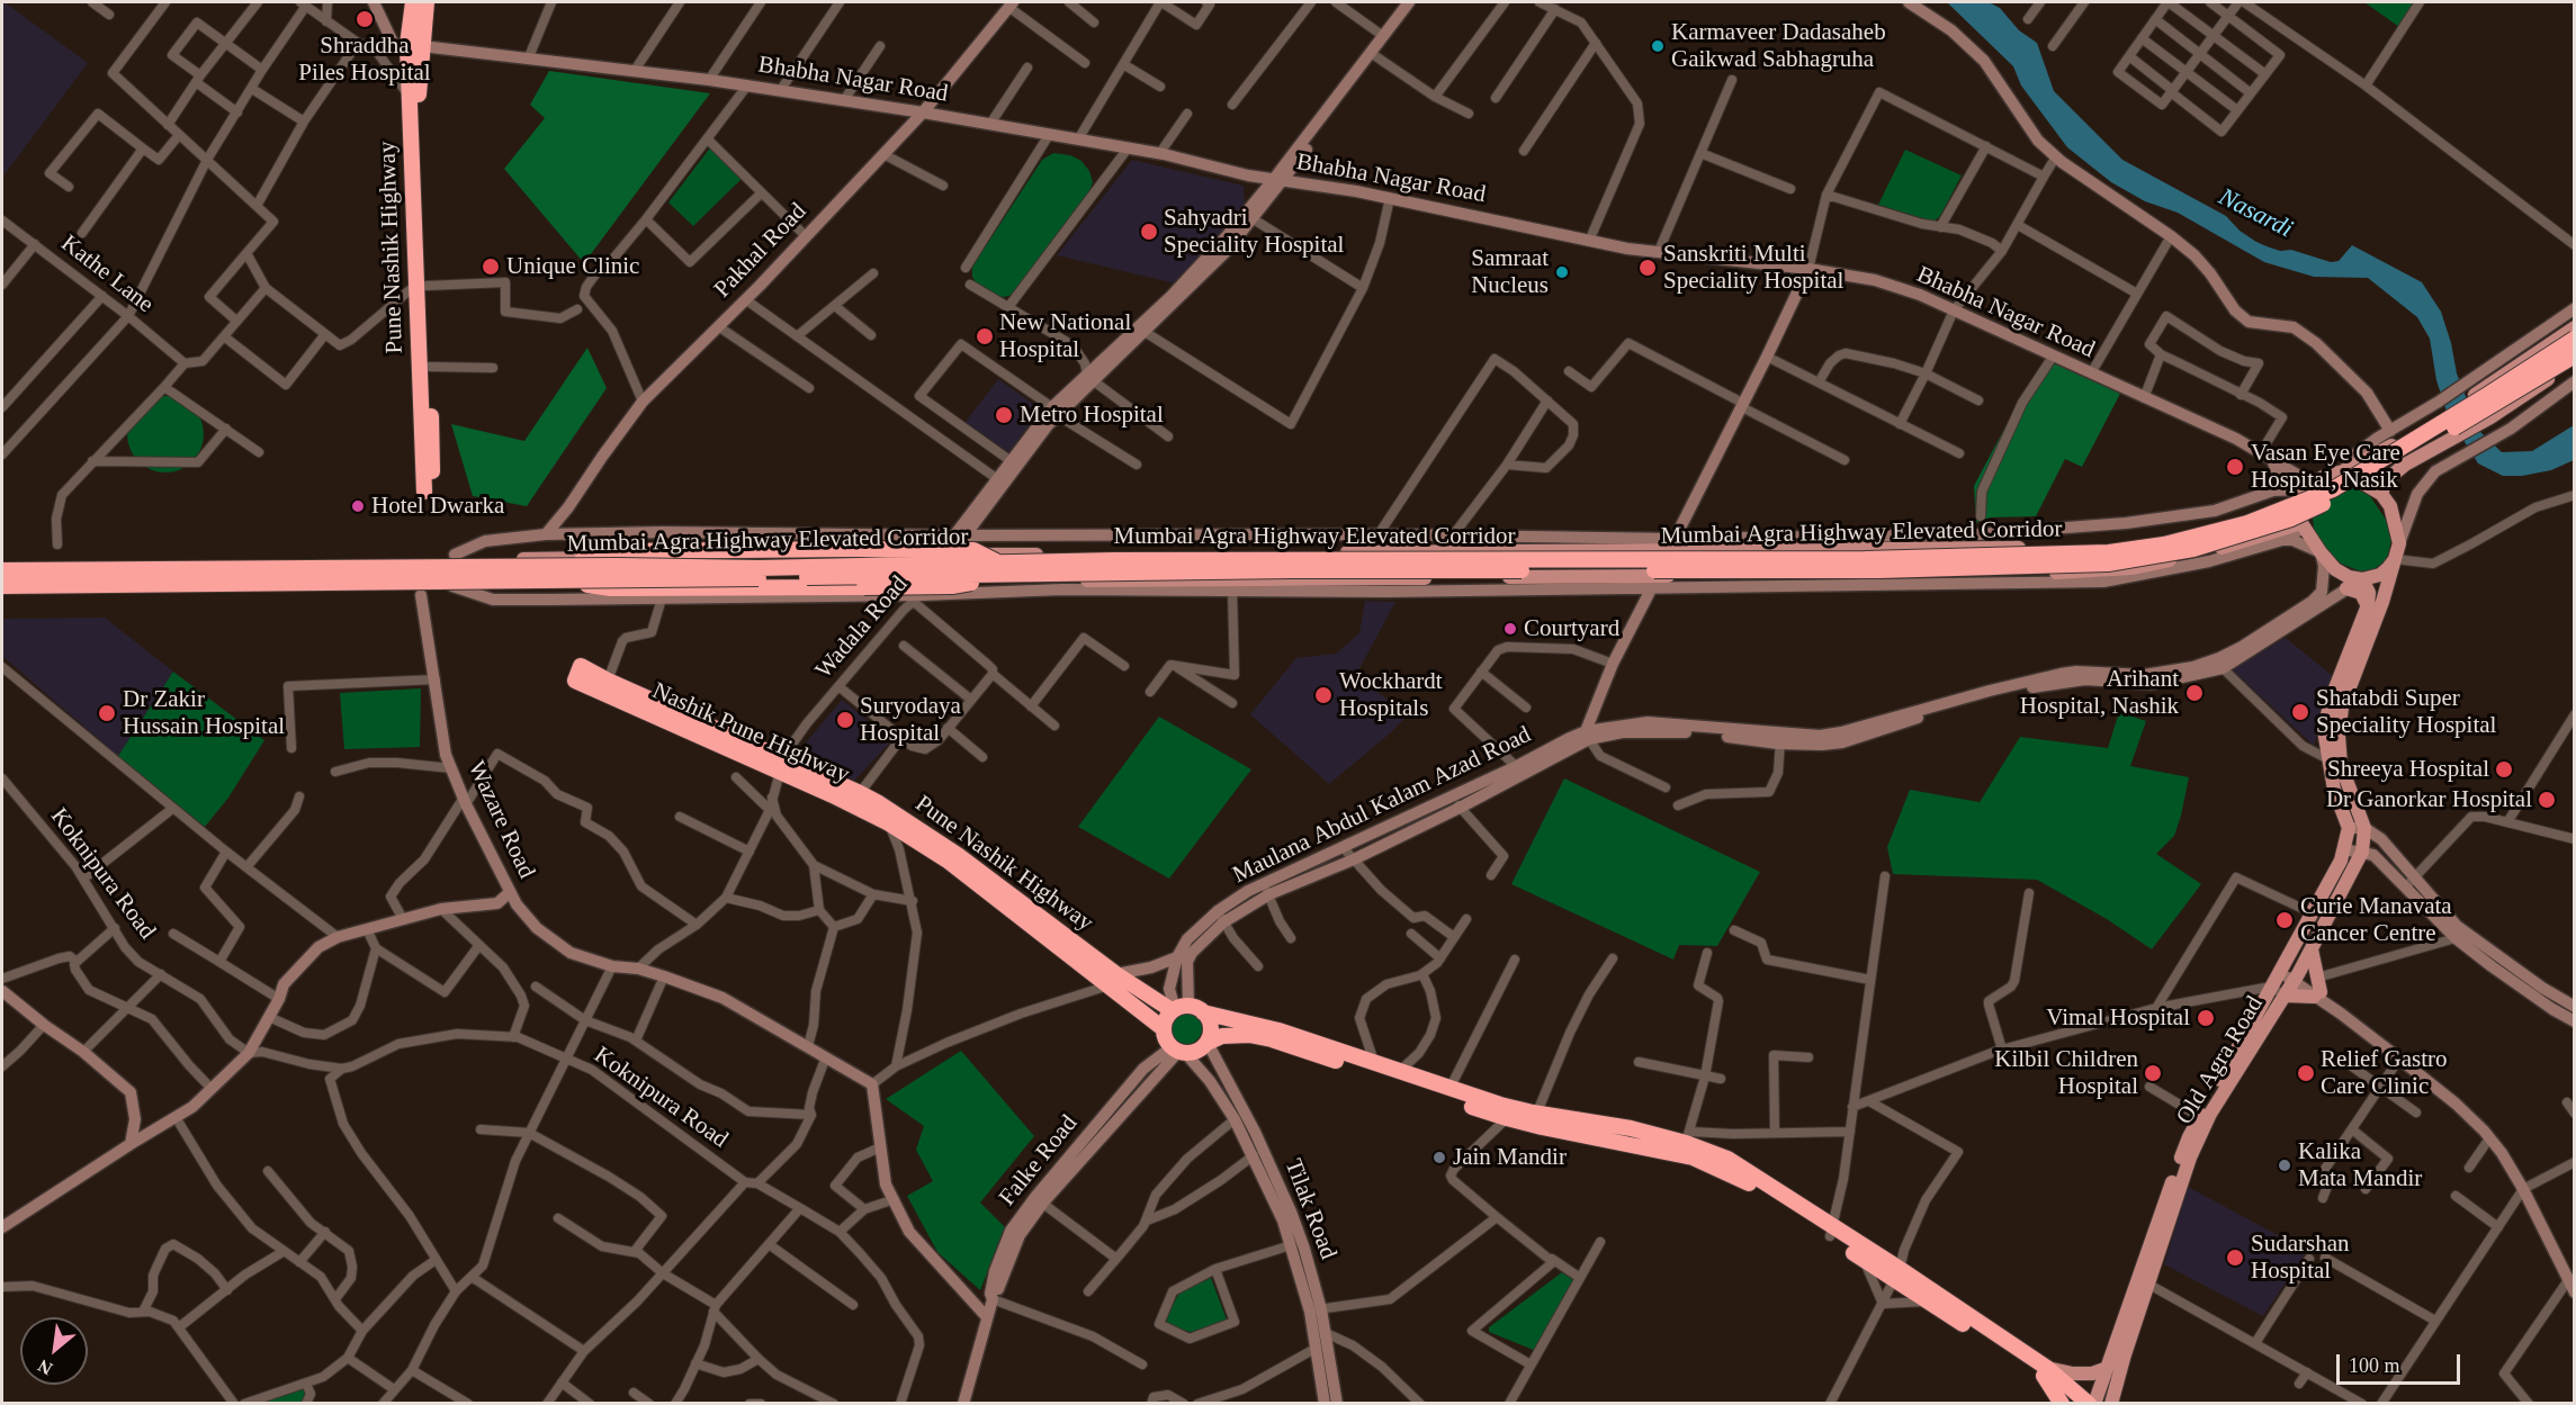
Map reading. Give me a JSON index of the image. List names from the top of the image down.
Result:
{
  "streets": {
    "highway": ["Pune Nashik Highway", "Mumbai Agra Highway Elevated Corridor", "Nashik Pune Highway"],
    "main road": ["Old Agra Road"],
    "street": [
      "Bhabha Nagar Road",
      "Pakhal Road",
      "Kathe Lane",
      "Wadala Road",
      "Maulana Abdul Kalam Azad Road",
      "Wazare Road",
      "Koknipura Road",
      "Falke Road",
      "Tilak Road"
    ]
  },
  "crossings": [
    ["Bhabha Nagar Road", "Pune Nashik Highway"],
    ["Bhabha Nagar Road", "Pakhal Road"],
    ["Bhabha Nagar Road", "Maulana Abdul Kalam Azad Road"],
    ["Pune Nashik Highway", "Wadala Road"],
    ["Pune Nashik Highway", "Nashik Pune Highway"],
    ["Pune Nashik Highway", "Maulana Abdul Kalam Azad Road"],
    ["Pune Nashik Highway", "Falke Road"],
    ["Pune Nashik Highway", "Tilak Road"],
    ["Wadala Road", "Nashik Pune Highway"],
    ["Nashik Pune Highway", "Maulana Abdul Kalam Azad Road"],
    ["Nashik Pune Highway", "Falke Road"],
    ["Nashik Pune Highway", "Tilak Road"],
    ["Maulana Abdul Kalam Azad Road", "Falke Road"],
    ["Maulana Abdul Kalam Azad Road", "Tilak Road"],
    ["Falke Road", "Tilak Road"]
  ],
  "water": ["Nasardi"],
  "places": [
    "Shraddha Piles Hospital",
    "Karmaveer Dadasaheb Gaikwad Sabhagruha",
    "Sahyadri Speciality Hospital",
    "Unique Clinic",
    "Sanskriti Multi Speciality Hospital",
    "Samraat Nucleus",
    "New National Hospital",
    "Metro Hospital",
    "Vasan Eye Care Hospital, Nasik",
    "Hotel Dwarka",
    "Courtyard",
    "Arihant Hospital, Nashik",
    "Wockhardt Hospitals",
    "Shatabdi Super Speciality Hospital",
    "Dr Zakir Hussain Hospital",
    "Suryodaya Hospital",
    "Shreeya Hospital",
    "Dr Ganorkar Hospital",
    "Curie Manavata Cancer Centre",
    "Vimal Hospital",
    "Kilbil Children Hospital",
    "Relief Gastro Care Clinic",
    "Jain Mandir",
    "Kalika Mata Mandir",
    "Sudarshan Hospital"
  ],
  "scale_bar": "100 m",
  "north": "bottom left"
}
